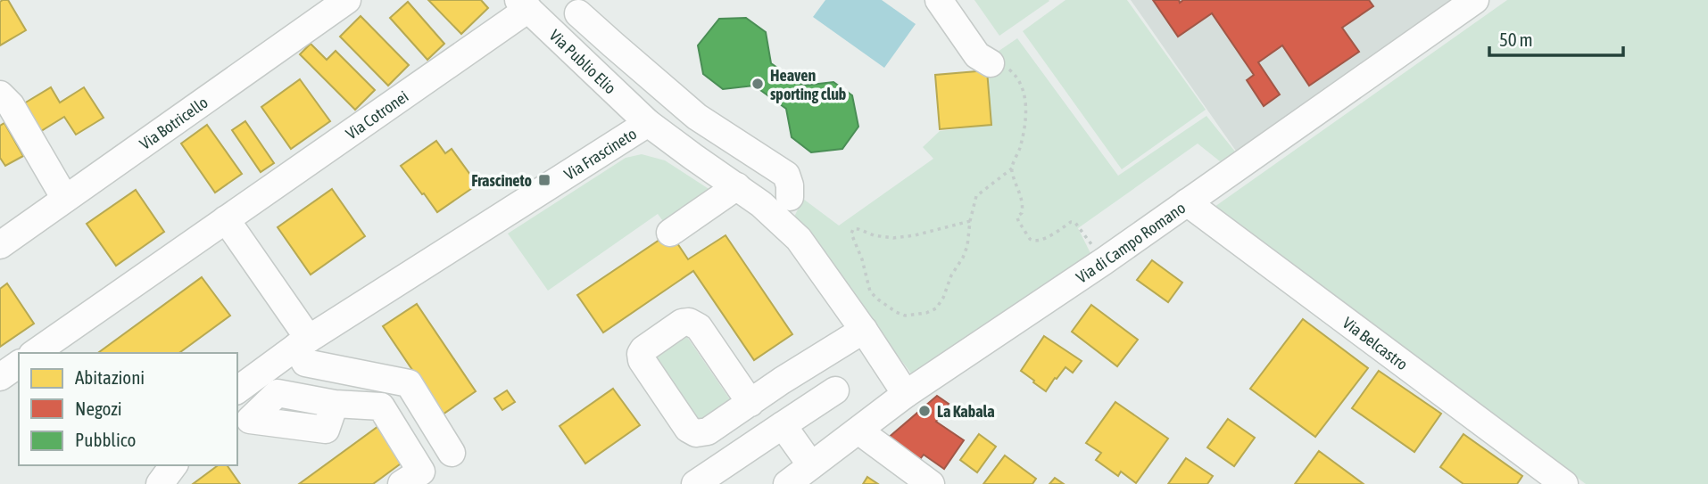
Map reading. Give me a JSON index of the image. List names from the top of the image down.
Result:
{
  "streets": {
    "street": [
      "Via Publio Elio",
      "Via Cotronei",
      "Via Botricello",
      "Via Frascineto",
      "Via di Campo Romano",
      "Via Belcastro"
    ]
  },
  "crossings": [
    ["Via Publio Elio", "Via Cotronei"],
    ["Via Publio Elio", "Via Frascineto"],
    ["Via Frascineto", "Via di Campo Romano"],
    ["Via di Campo Romano", "Via Belcastro"]
  ],
  "places": {
    "other": ["Heaven sporting club", "La Kabala"],
    "transit": ["Frascineto"]
  },
  "legend": ["Abitazioni", "Negozi", "Pubblico"],
  "scale_bar": "50 m"
}
